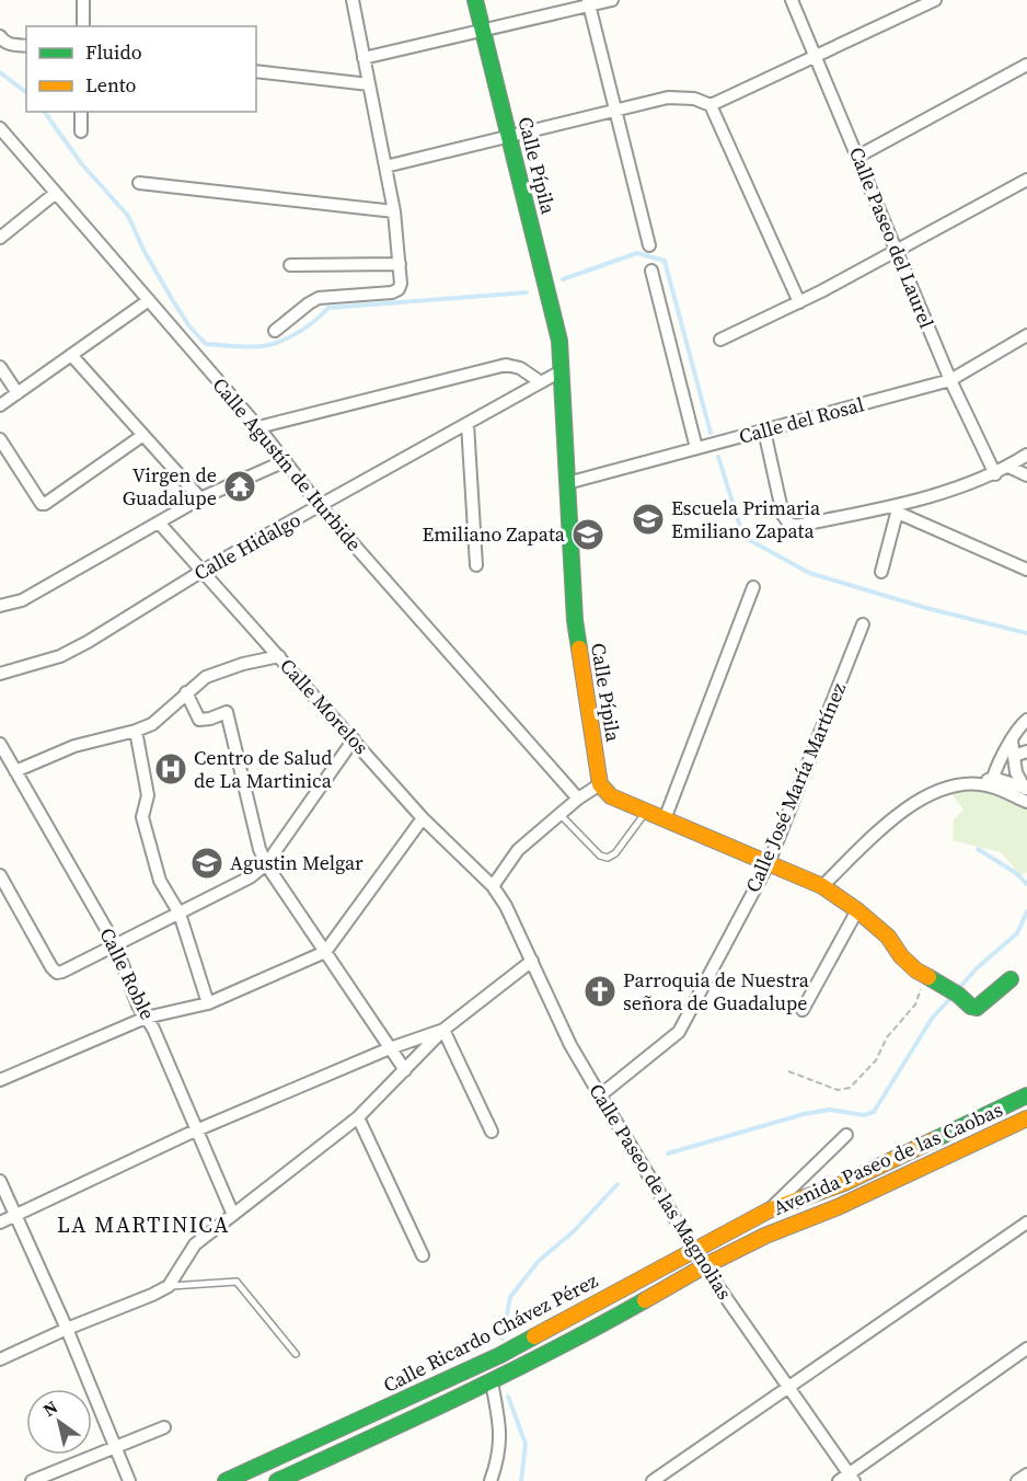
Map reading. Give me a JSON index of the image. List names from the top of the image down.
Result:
{
  "streets": {
    "main road": ["Calle Pípila", "Avenida Paseo de las Caobas", "Calle Ricardo Chávez Pérez"],
    "street": [
      "Calle Paseo del Laurel",
      "Calle del Rosal",
      "Calle Agustín de Iturbide",
      "Calle Hidalgo",
      "Calle Morelos",
      "Calle José María Martínez",
      "Calle Roble",
      "Calle Paseo de las Magnolias"
    ]
  },
  "crossings": [
    ["Calle Pípila", "Calle del Rosal"],
    ["Calle Pípila", "Calle Hidalgo"],
    ["Calle Paseo del Laurel", "Calle del Rosal"],
    ["Calle Agustín de Iturbide", "Calle Hidalgo"],
    ["Calle Hidalgo", "Calle Morelos"],
    ["Calle Morelos", "Calle Paseo de las Magnolias"],
    ["Calle José María Martínez", "Calle Paseo de las Magnolias"],
    ["Avenida Paseo de las Caobas", "Calle Ricardo Chávez Pérez"],
    ["Calle Paseo de las Magnolias", "Calle Ricardo Chávez Pérez"]
  ],
  "districts": ["LA MARTINICA"],
  "places": {
    "temple": ["Virgen de Guadalupe"],
    "school or university": ["Escuela Primaria Emiliano Zapata", "Emiliano Zapata", "Agustin Melgar"],
    "hospital": ["Centro de Salud de La Martinica"],
    "church": ["Parroquia de Nuestra señora de Guadalupe"]
  },
  "legend": ["Fluido", "Lento"],
  "north": "top left"
}
